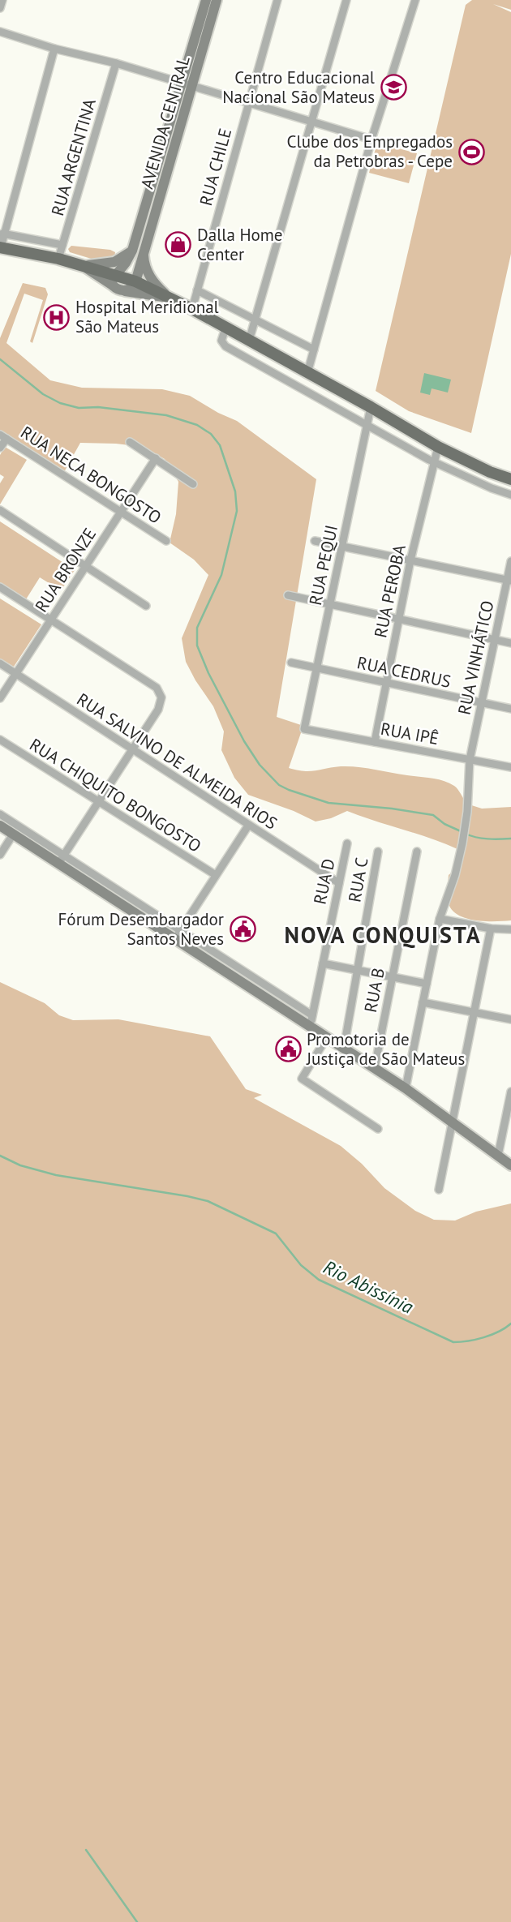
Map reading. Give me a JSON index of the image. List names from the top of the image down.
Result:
{
  "streets": {
    "street": [
      "AVENIDA CENTRAL",
      "RUA ARGENTINA",
      "RUA CHILE",
      "RUA NECA BONGOSTO",
      "RUA PEQUI",
      "RUA BRONZE",
      "RUA PEROBA",
      "RUA VINHÁTICO",
      "RUA CEDRUS",
      "RUA IPÊ",
      "RUA SALVINO DE ALMEIDA RIOS",
      "RUA CHIQUITO BONGOSTO",
      "RUA C",
      "RUA D",
      "RUA B"
    ]
  },
  "crossings": [
    ["RUA NECA BONGOSTO", "RUA BRONZE"],
    ["RUA PEQUI", "RUA CEDRUS"],
    ["RUA PEQUI", "RUA IPÊ"],
    ["RUA BRONZE", "RUA SALVINO DE ALMEIDA RIOS"],
    ["RUA PEROBA", "RUA CEDRUS"],
    ["RUA PEROBA", "RUA IPÊ"],
    ["RUA VINHÁTICO", "RUA CEDRUS"],
    ["RUA VINHÁTICO", "RUA IPÊ"],
    ["RUA SALVINO DE ALMEIDA RIOS", "RUA D"]
  ],
  "districts": ["NOVA CONQUISTA"],
  "water": ["Rio Abissínia"],
  "places": {
    "school or university": ["Centro Educacional Nacional São Mateus"],
    "sports": ["Clube dos Empregados da Petrobras - Cepe"],
    "shop": ["Dalla Home Center"],
    "hospital": ["Hospital Meridional São Mateus"],
    "public building": ["Fórum Desembargador Santos Neves", "Promotoria de Justiça de São Mateus"]
  }
}
